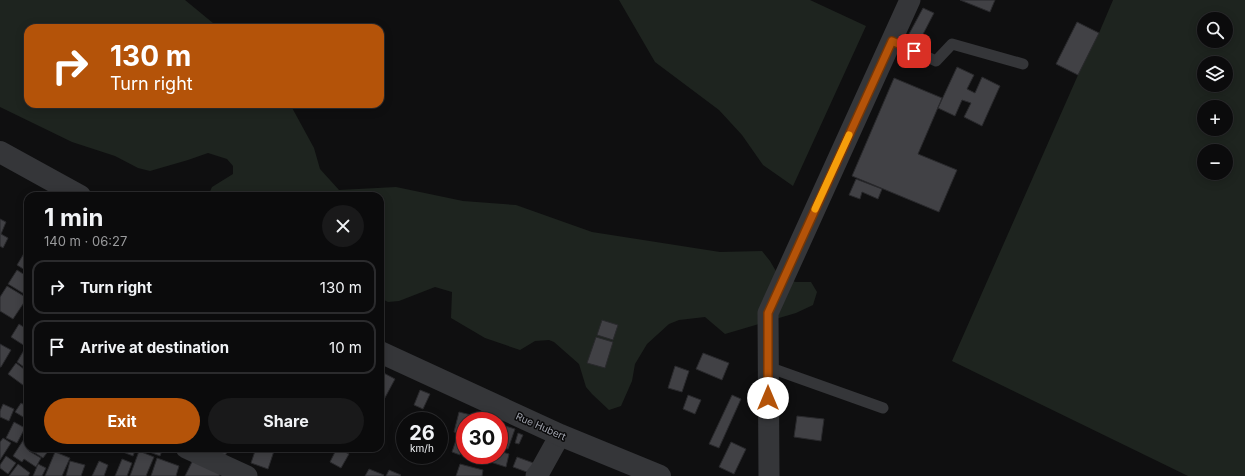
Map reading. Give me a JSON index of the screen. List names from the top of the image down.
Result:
{
  "streets": {
    "street": ["Rue Hubert"]
  },
  "page": {
    "map_buttons": ["+", "−"],
    "turn": ["130 m", "Turn right"],
    "heading": ["1 min", "140 m · 06:27"],
    "list": [
      {
        "name": "Turn right",
        "value": "130 m"
      },
      {
        "name": "Arrive at destination",
        "value": "10 m"
      }
    ],
    "buttons": ["Exit", "Share"],
    "speed": "26 km/h",
    "limit": "30"
  }
}
